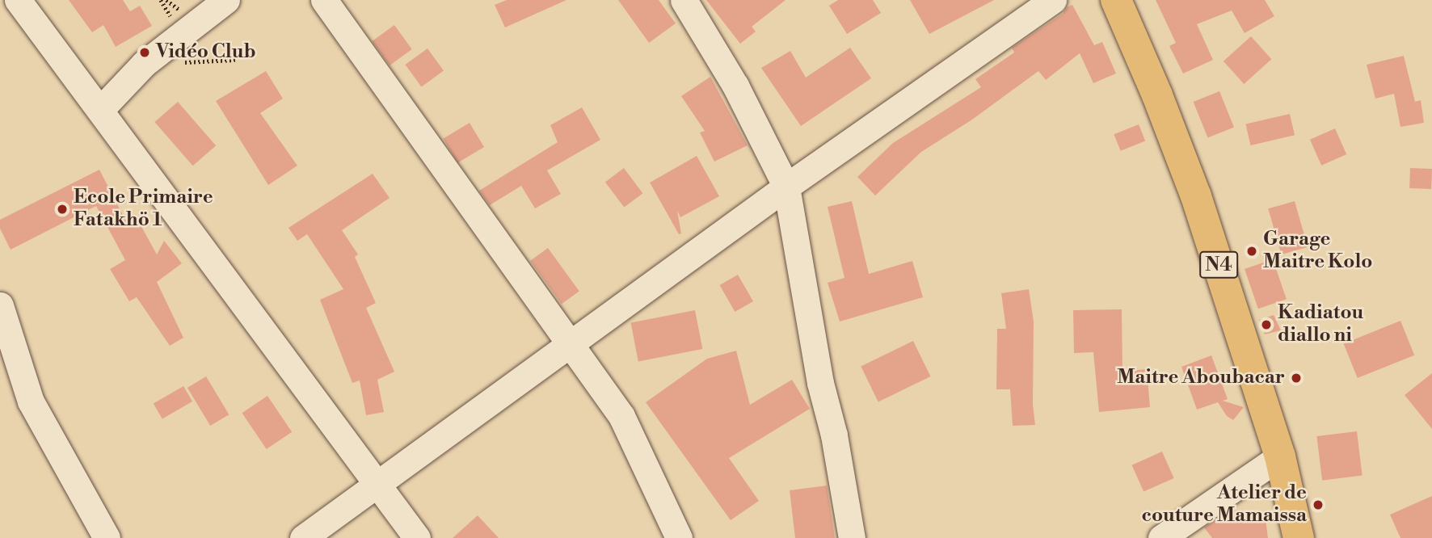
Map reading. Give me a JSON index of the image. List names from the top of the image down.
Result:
{
  "streets": {
    "highway": ["N4"]
  },
  "places": [
    "Vidéo Club",
    "Ecole Primaire Fatakhö 1",
    "Garage Maitre Kolo",
    "Kadiatou diallo ni",
    "Maitre Aboubacar",
    "Atelier de couture Mamaissa"
  ]
}
